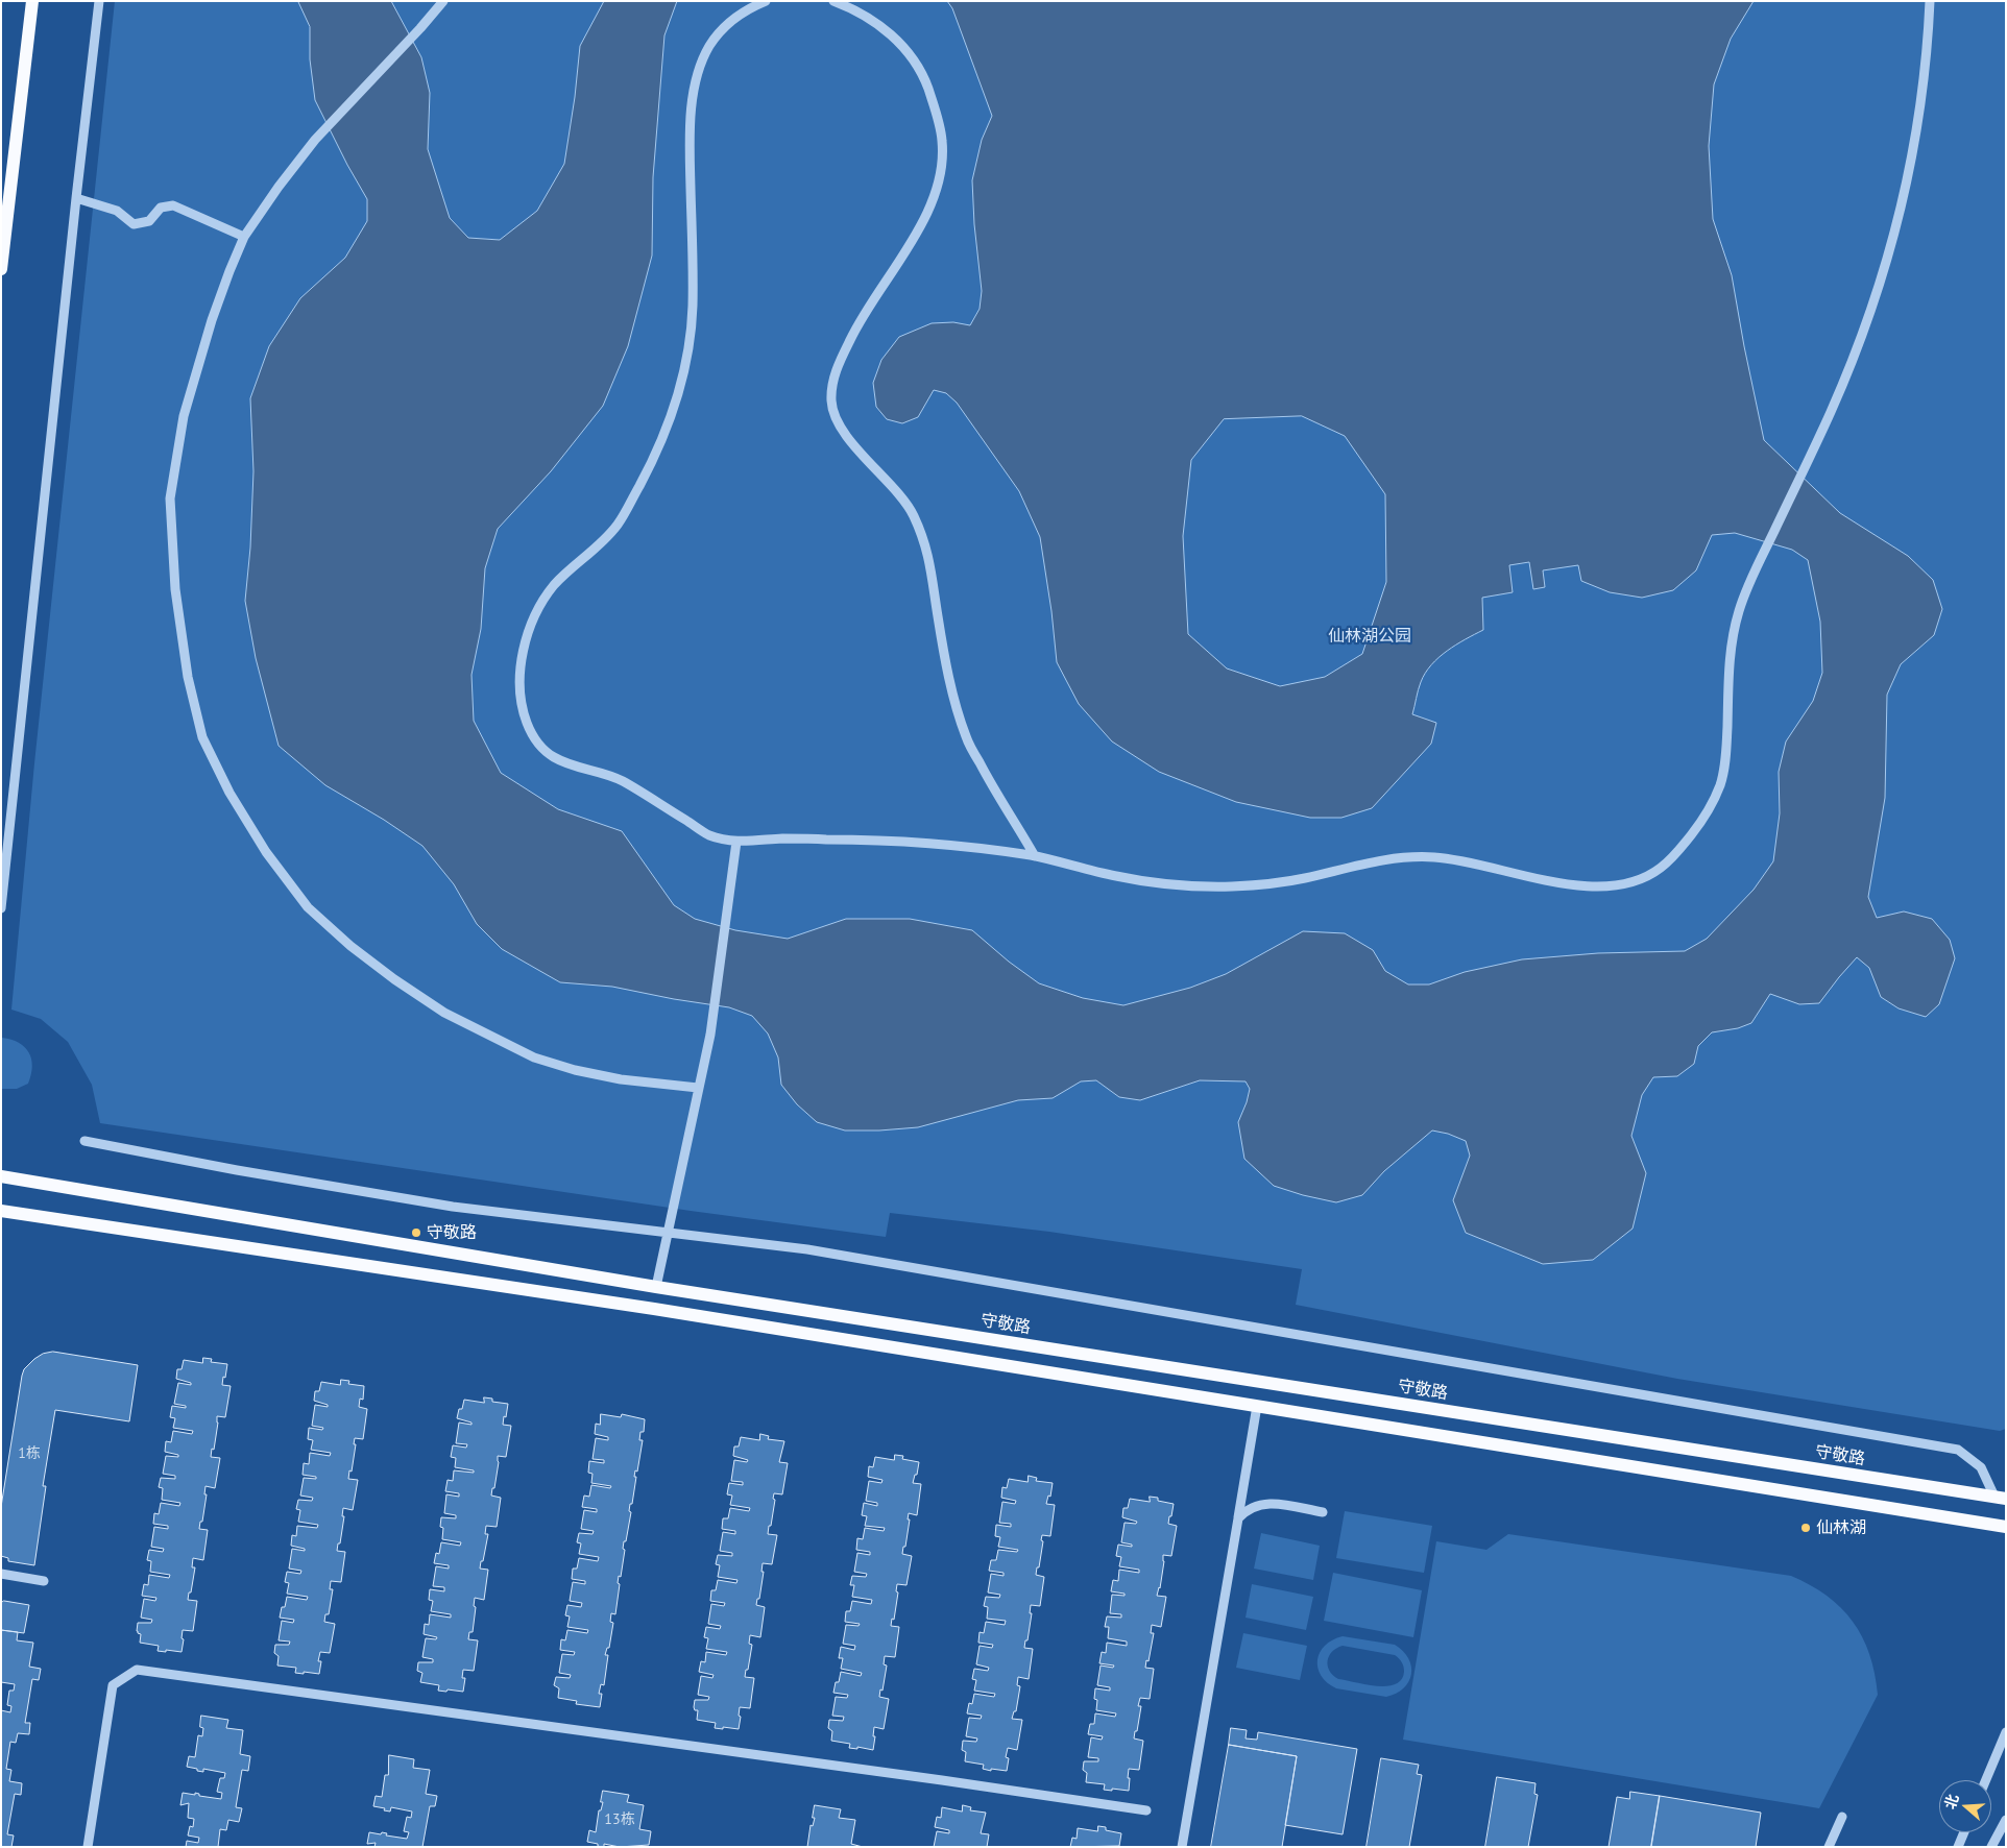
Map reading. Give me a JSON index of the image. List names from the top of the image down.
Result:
{
  "streets": {
    "main road": ["守敬路"]
  },
  "parks": ["仙林湖公园"],
  "places": ["守敬路", "仙林湖"],
  "house_numbers": ["1栋", "13栋"],
  "north": "left"
}
